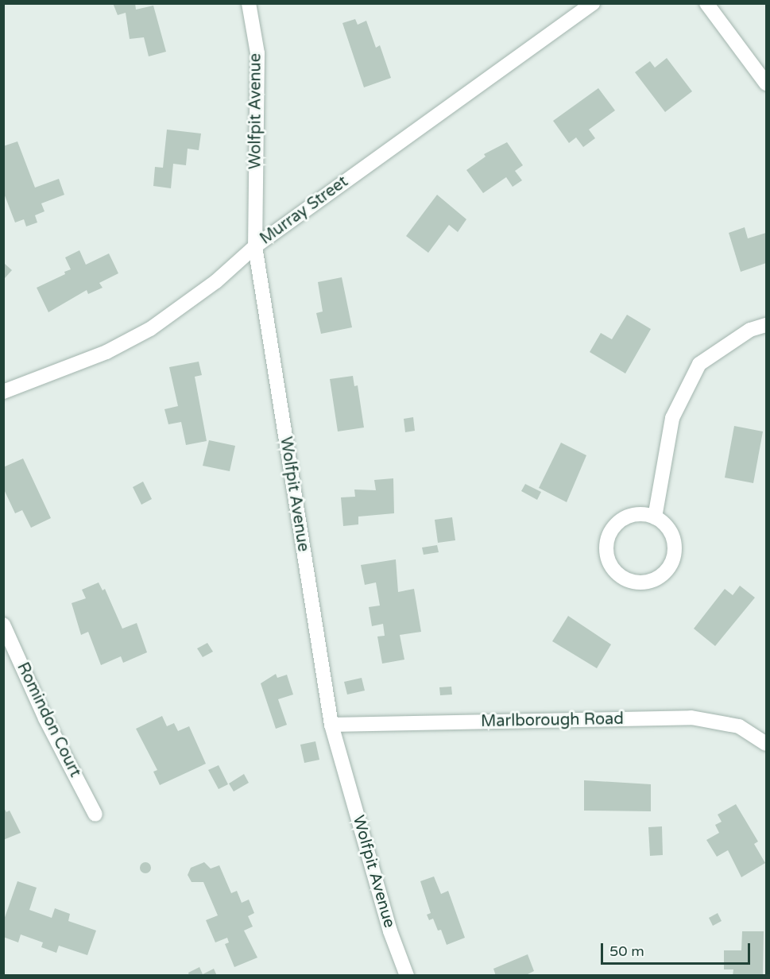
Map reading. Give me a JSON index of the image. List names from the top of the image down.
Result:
{
  "streets": {
    "street": [
      "Wolfpit Avenue",
      "Murray Street",
      "Romindon Court",
      "Marlborough Road"
    ]
  },
  "crossings": [
    ["Wolfpit Avenue", "Murray Street"],
    ["Wolfpit Avenue", "Marlborough Road"]
  ],
  "scale_bar": "50 m"
}
